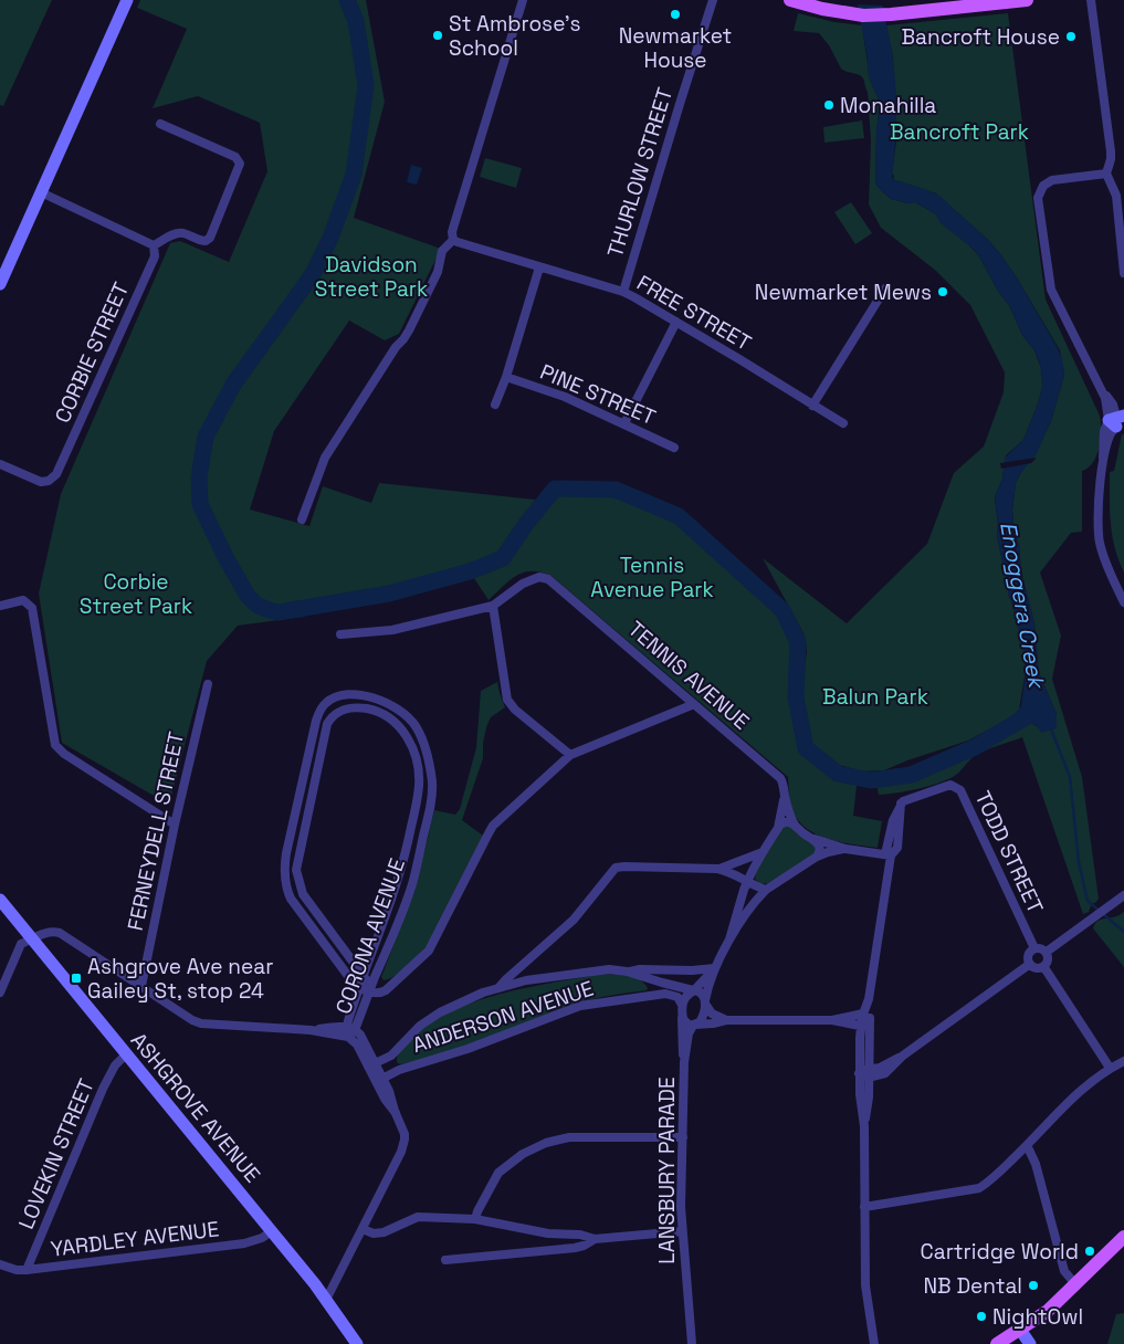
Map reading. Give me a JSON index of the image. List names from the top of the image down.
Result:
{
  "streets": {
    "main road": ["ASHGROVE AVENUE"],
    "street": [
      "THURLOW STREET",
      "FREE STREET",
      "CORBIE STREET",
      "PINE STREET",
      "TENNIS AVENUE",
      "FERNEYDELL STREET",
      "TODD STREET",
      "CORONA AVENUE",
      "ANDERSON AVENUE",
      "LOVEKIN STREET",
      "LANSBURY PARADE",
      "YARDLEY AVENUE"
    ]
  },
  "crossings": [
    ["THURLOW STREET", "FREE STREET"],
    ["ANDERSON AVENUE", "LANSBURY PARADE"],
    ["ASHGROVE AVENUE", "LOVEKIN STREET"],
    ["ASHGROVE AVENUE", "YARDLEY AVENUE"],
    ["LOVEKIN STREET", "YARDLEY AVENUE"]
  ],
  "water": ["Enoggera Creek"],
  "parks": [
    "Bancroft Park",
    "Davidson Street Park",
    "Tennis Avenue Park",
    "Corbie Street Park",
    "Balun Park"
  ],
  "places": {
    "other": [
      "Newmarket House",
      "St Ambrose's School",
      "Bancroft House",
      "Monahilla",
      "Newmarket Mews",
      "Cartridge World",
      "NB Dental",
      "NightOwl"
    ],
    "transit": ["Ashgrove Ave near Gailey St, stop 24"]
  }
}
